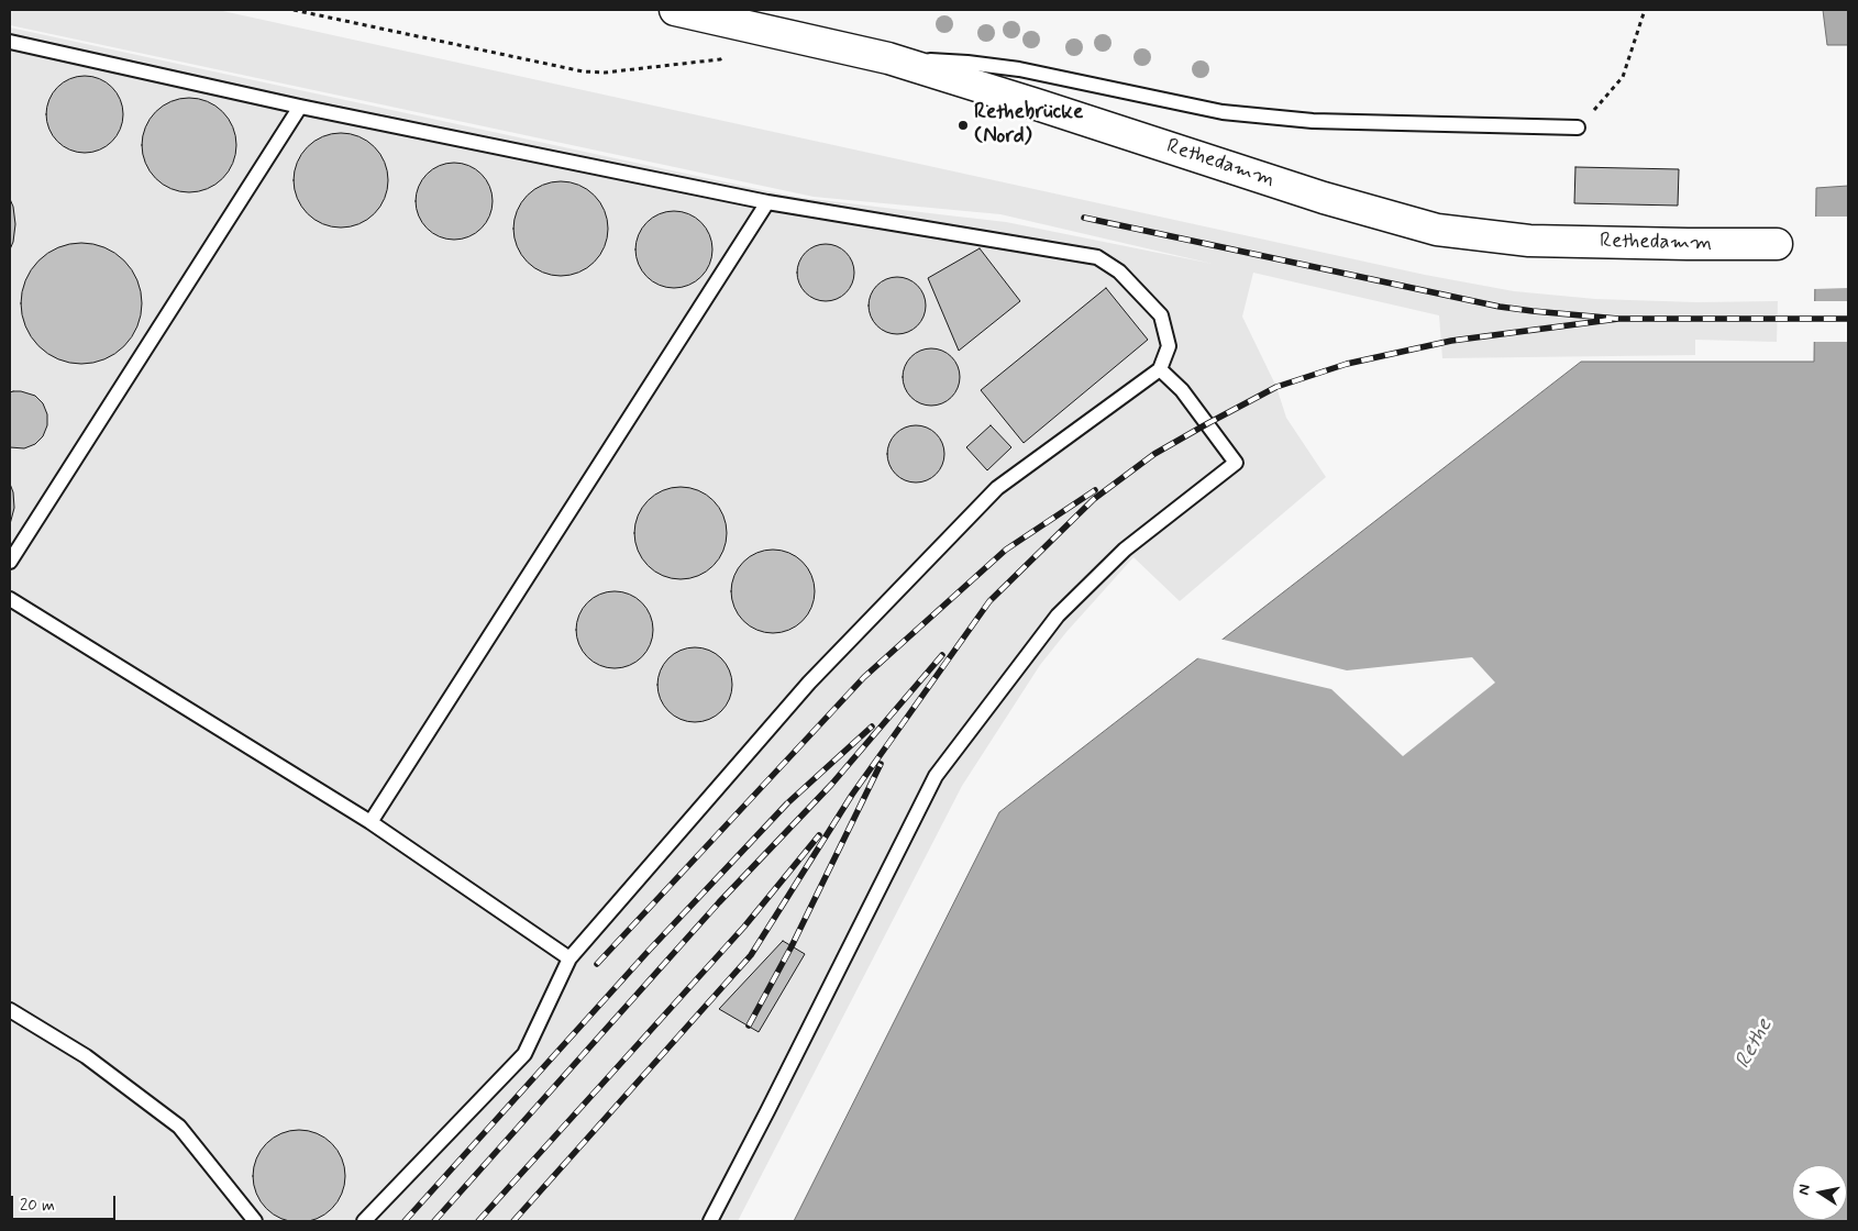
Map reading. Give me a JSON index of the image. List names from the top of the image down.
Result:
{
  "streets": {
    "main road": ["Rethedamm"]
  },
  "water": ["Rethe"],
  "places": ["Rethebrücke (Nord)"],
  "scale_bar": "20 m",
  "north": "left"
}
